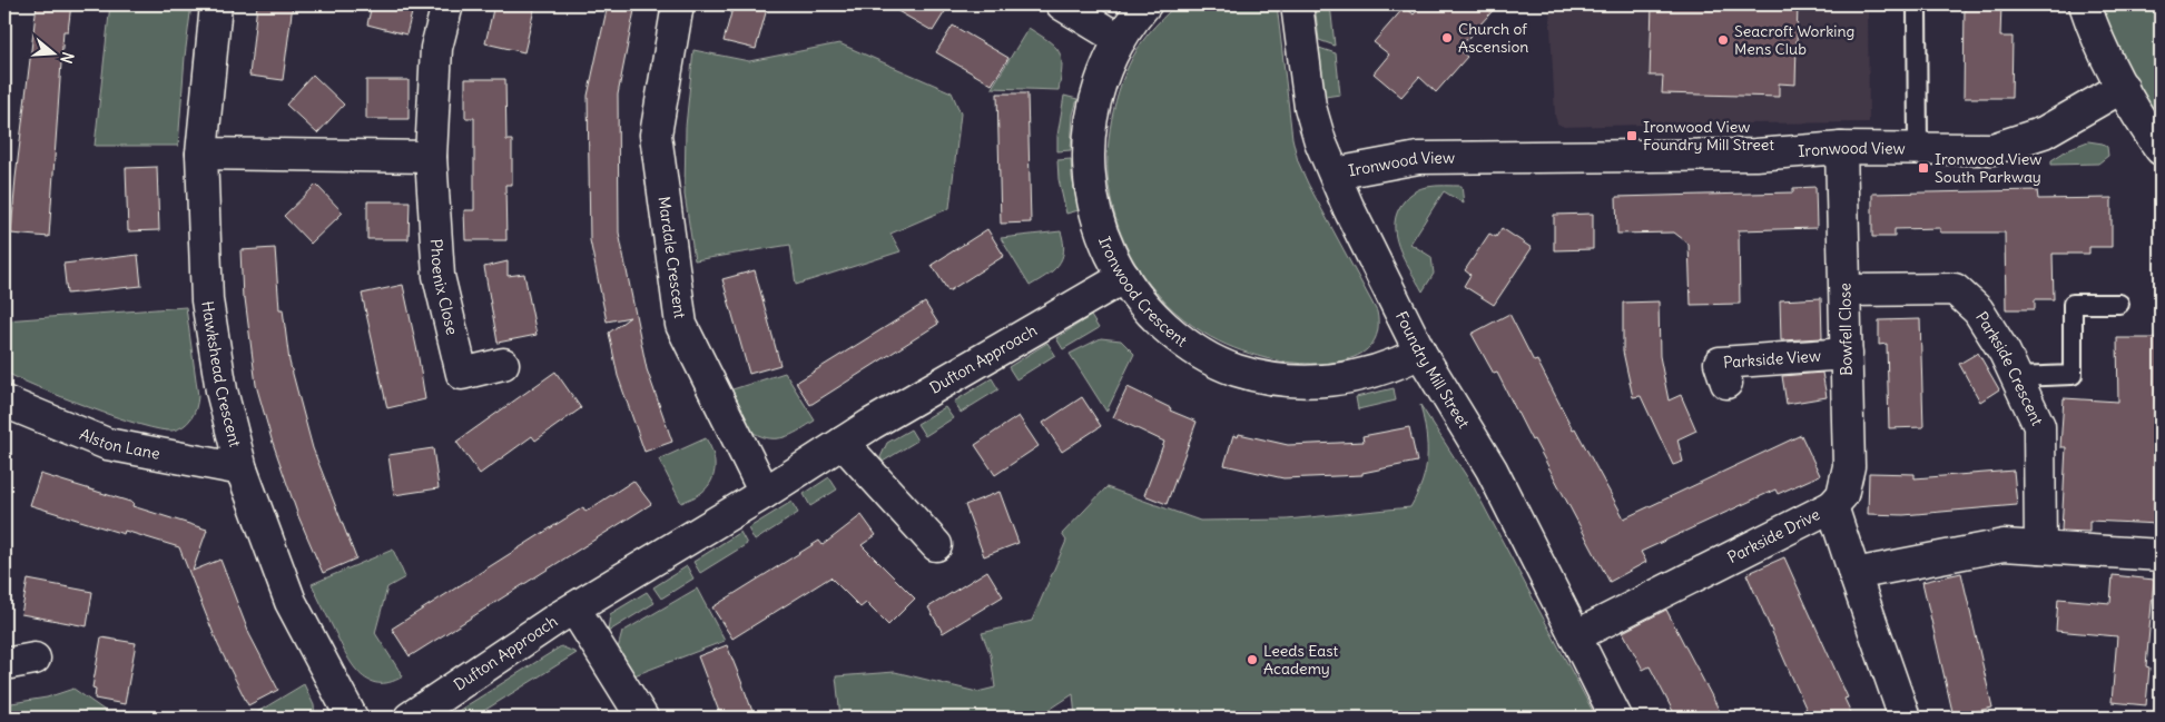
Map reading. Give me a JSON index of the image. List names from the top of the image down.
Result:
{
  "streets": {
    "street": [
      "Ironwood View",
      "Mardale Crescent",
      "Phoenix Close",
      "Ironwood Crescent",
      "Bowfell Close",
      "Dufton Approach",
      "Parkside View",
      "Foundry Mill Street",
      "Parkside Crescent",
      "Hawkshead Crescent",
      "Alston Lane",
      "Parkside Drive"
    ]
  },
  "crossings": [
    ["Ironwood View", "Bowfell Close"],
    ["Ironwood View", "Foundry Mill Street"],
    ["Mardale Crescent", "Dufton Approach"],
    ["Ironwood Crescent", "Dufton Approach"],
    ["Ironwood Crescent", "Foundry Mill Street"],
    ["Bowfell Close", "Parkside View"],
    ["Bowfell Close", "Parkside Crescent"],
    ["Bowfell Close", "Parkside Drive"],
    ["Foundry Mill Street", "Parkside Drive"],
    ["Hawkshead Crescent", "Alston Lane"]
  ],
  "places": {
    "other": ["Church of Ascension", "Seacroft Working Mens Club", "Leeds East Academy"],
    "transit": ["Ironwood View Foundry Mill Street", "Ironwood View South Parkway"]
  },
  "north": "right"
}
